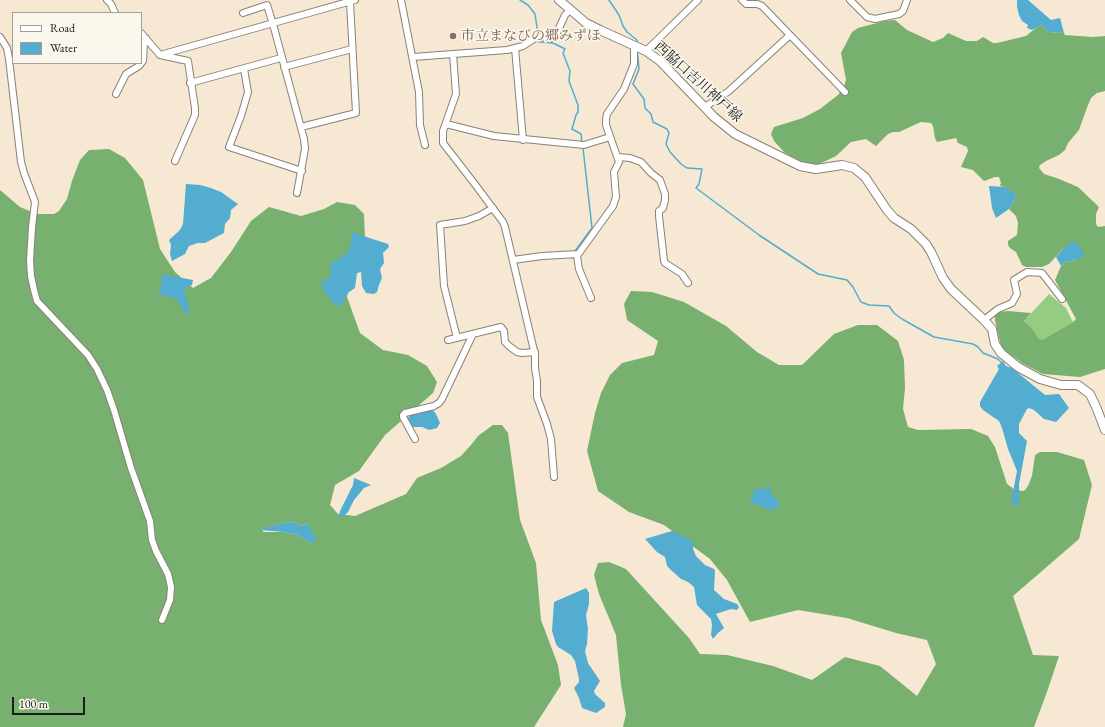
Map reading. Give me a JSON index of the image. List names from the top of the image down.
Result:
{
  "streets": {
    "main road": ["西脇口吉川神戸線"]
  },
  "places": ["市立まなびの郷みずほ"],
  "legend": ["Road", "Water"],
  "scale_bar": "100 m"
}
